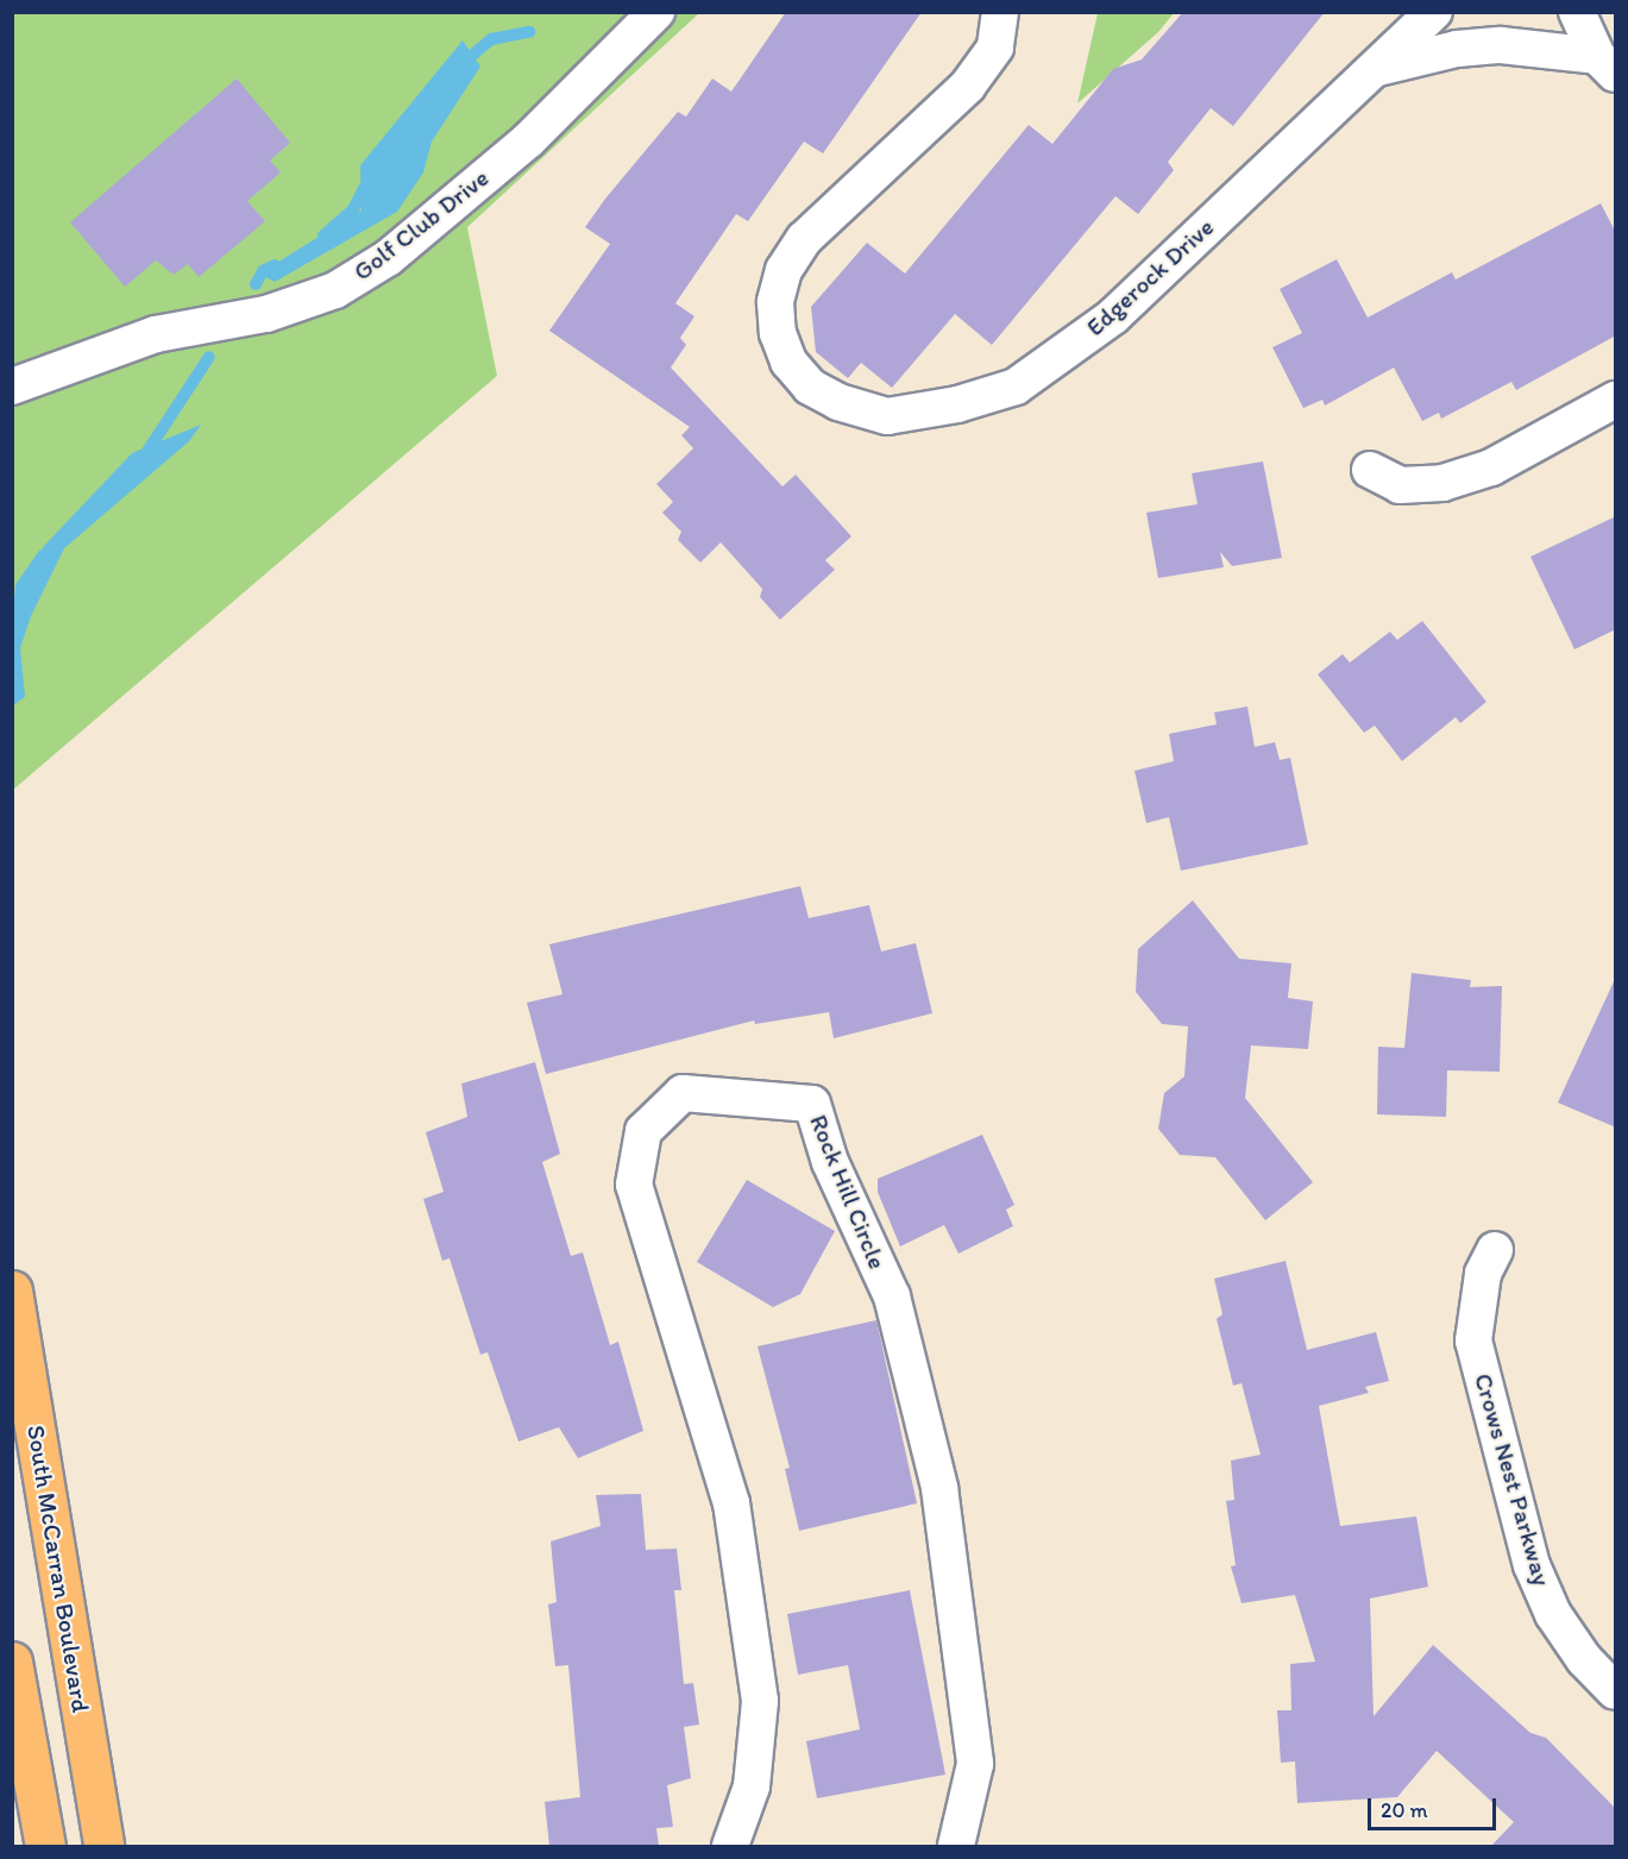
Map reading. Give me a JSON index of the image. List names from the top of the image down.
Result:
{
  "streets": {
    "main road": ["South McCarran Boulevard"],
    "street": [
      "Golf Club Drive",
      "Edgerock Drive",
      "Rock Hill Circle",
      "Crows Nest Parkway"
    ]
  },
  "scale_bar": "20 m"
}
